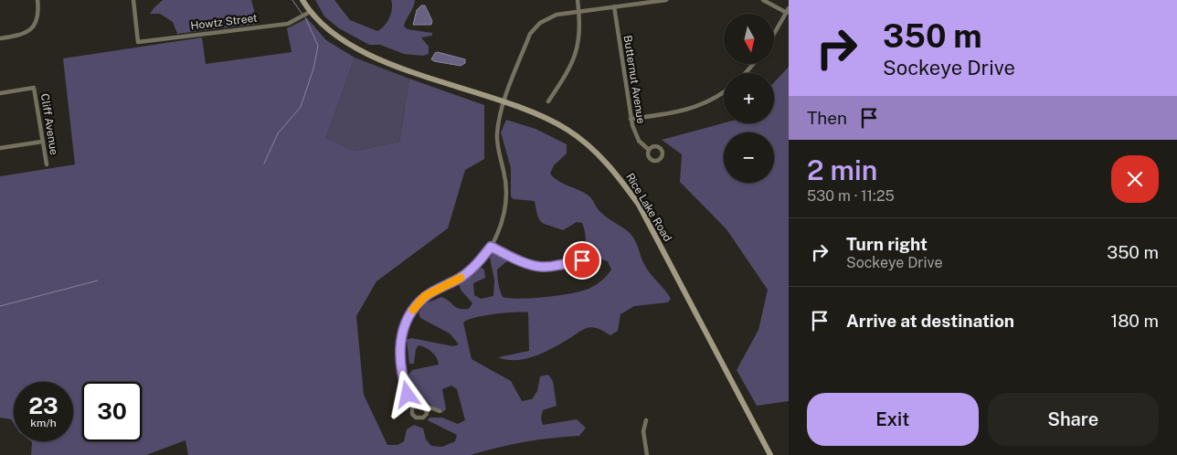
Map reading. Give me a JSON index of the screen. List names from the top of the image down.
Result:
{
  "streets": {
    "main road": ["Rice Lake Road"],
    "street": ["Howtz Street", "Butternut Avenue", "Cliff Avenue"]
  },
  "crossings": [
    ["Howtz Street", "Rice Lake Road"]
  ],
  "north": "bottom",
  "page": {
    "turn": ["350 m", "Sockeye Drive"],
    "map_buttons": ["+", "−"],
    "then": "Then",
    "heading": ["2 min", "530 m · 11:25"],
    "list": [
      {
        "name": "Turn right",
        "note": "Sockeye Drive",
        "value": "350 m"
      },
      {
        "name": "Arrive at destination",
        "value": "180 m"
      }
    ],
    "speed": "23 km/h",
    "limit": "30",
    "buttons": ["Exit", "Share"]
  }
}
